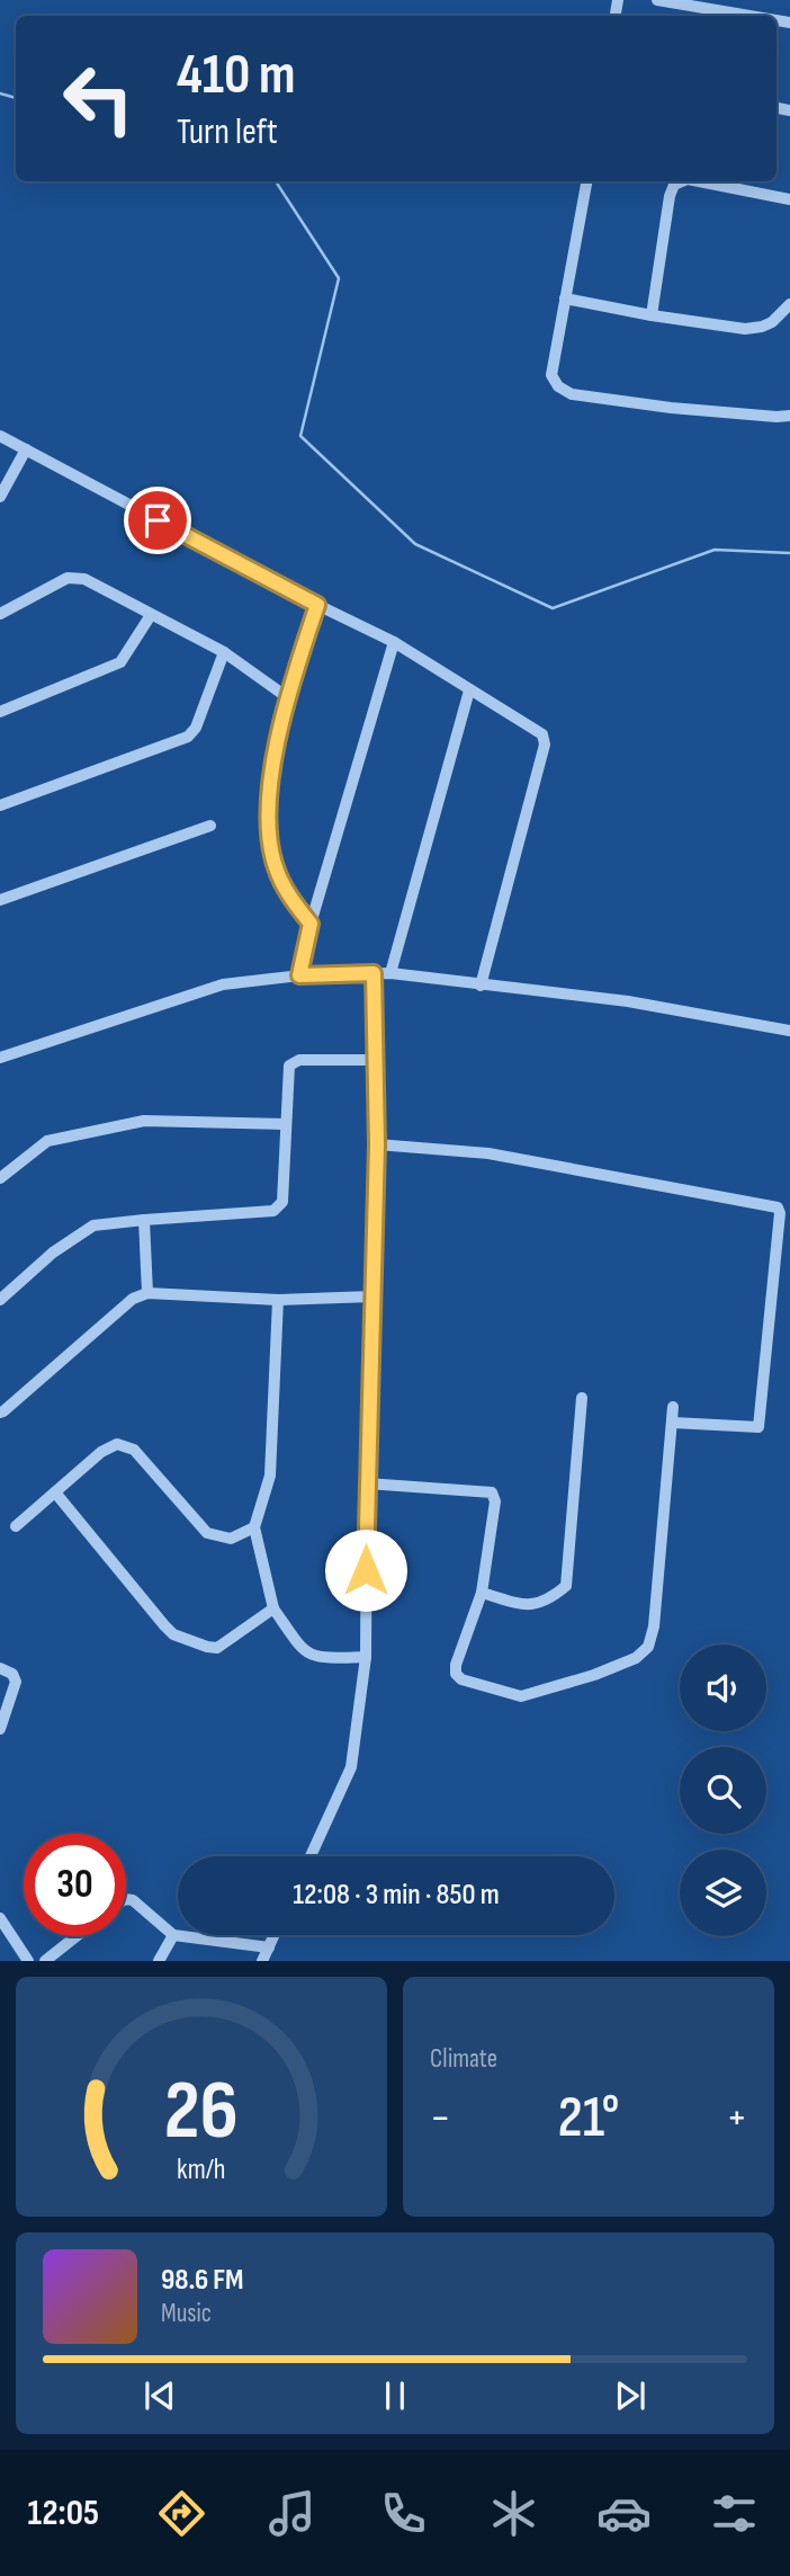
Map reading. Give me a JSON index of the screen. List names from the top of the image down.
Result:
{
  "page": {
    "turn": ["410 m", "Turn left"],
    "limit": "30",
    "trip": "12:08 · 3 min · 850 m",
    "tile": "Climate",
    "heat": ["−", "21°", "+"],
    "song": ["98.6 FM", "Music"],
    "tabs": "12:05",
    "gauge": ["26", "km/h"]
  }
}
